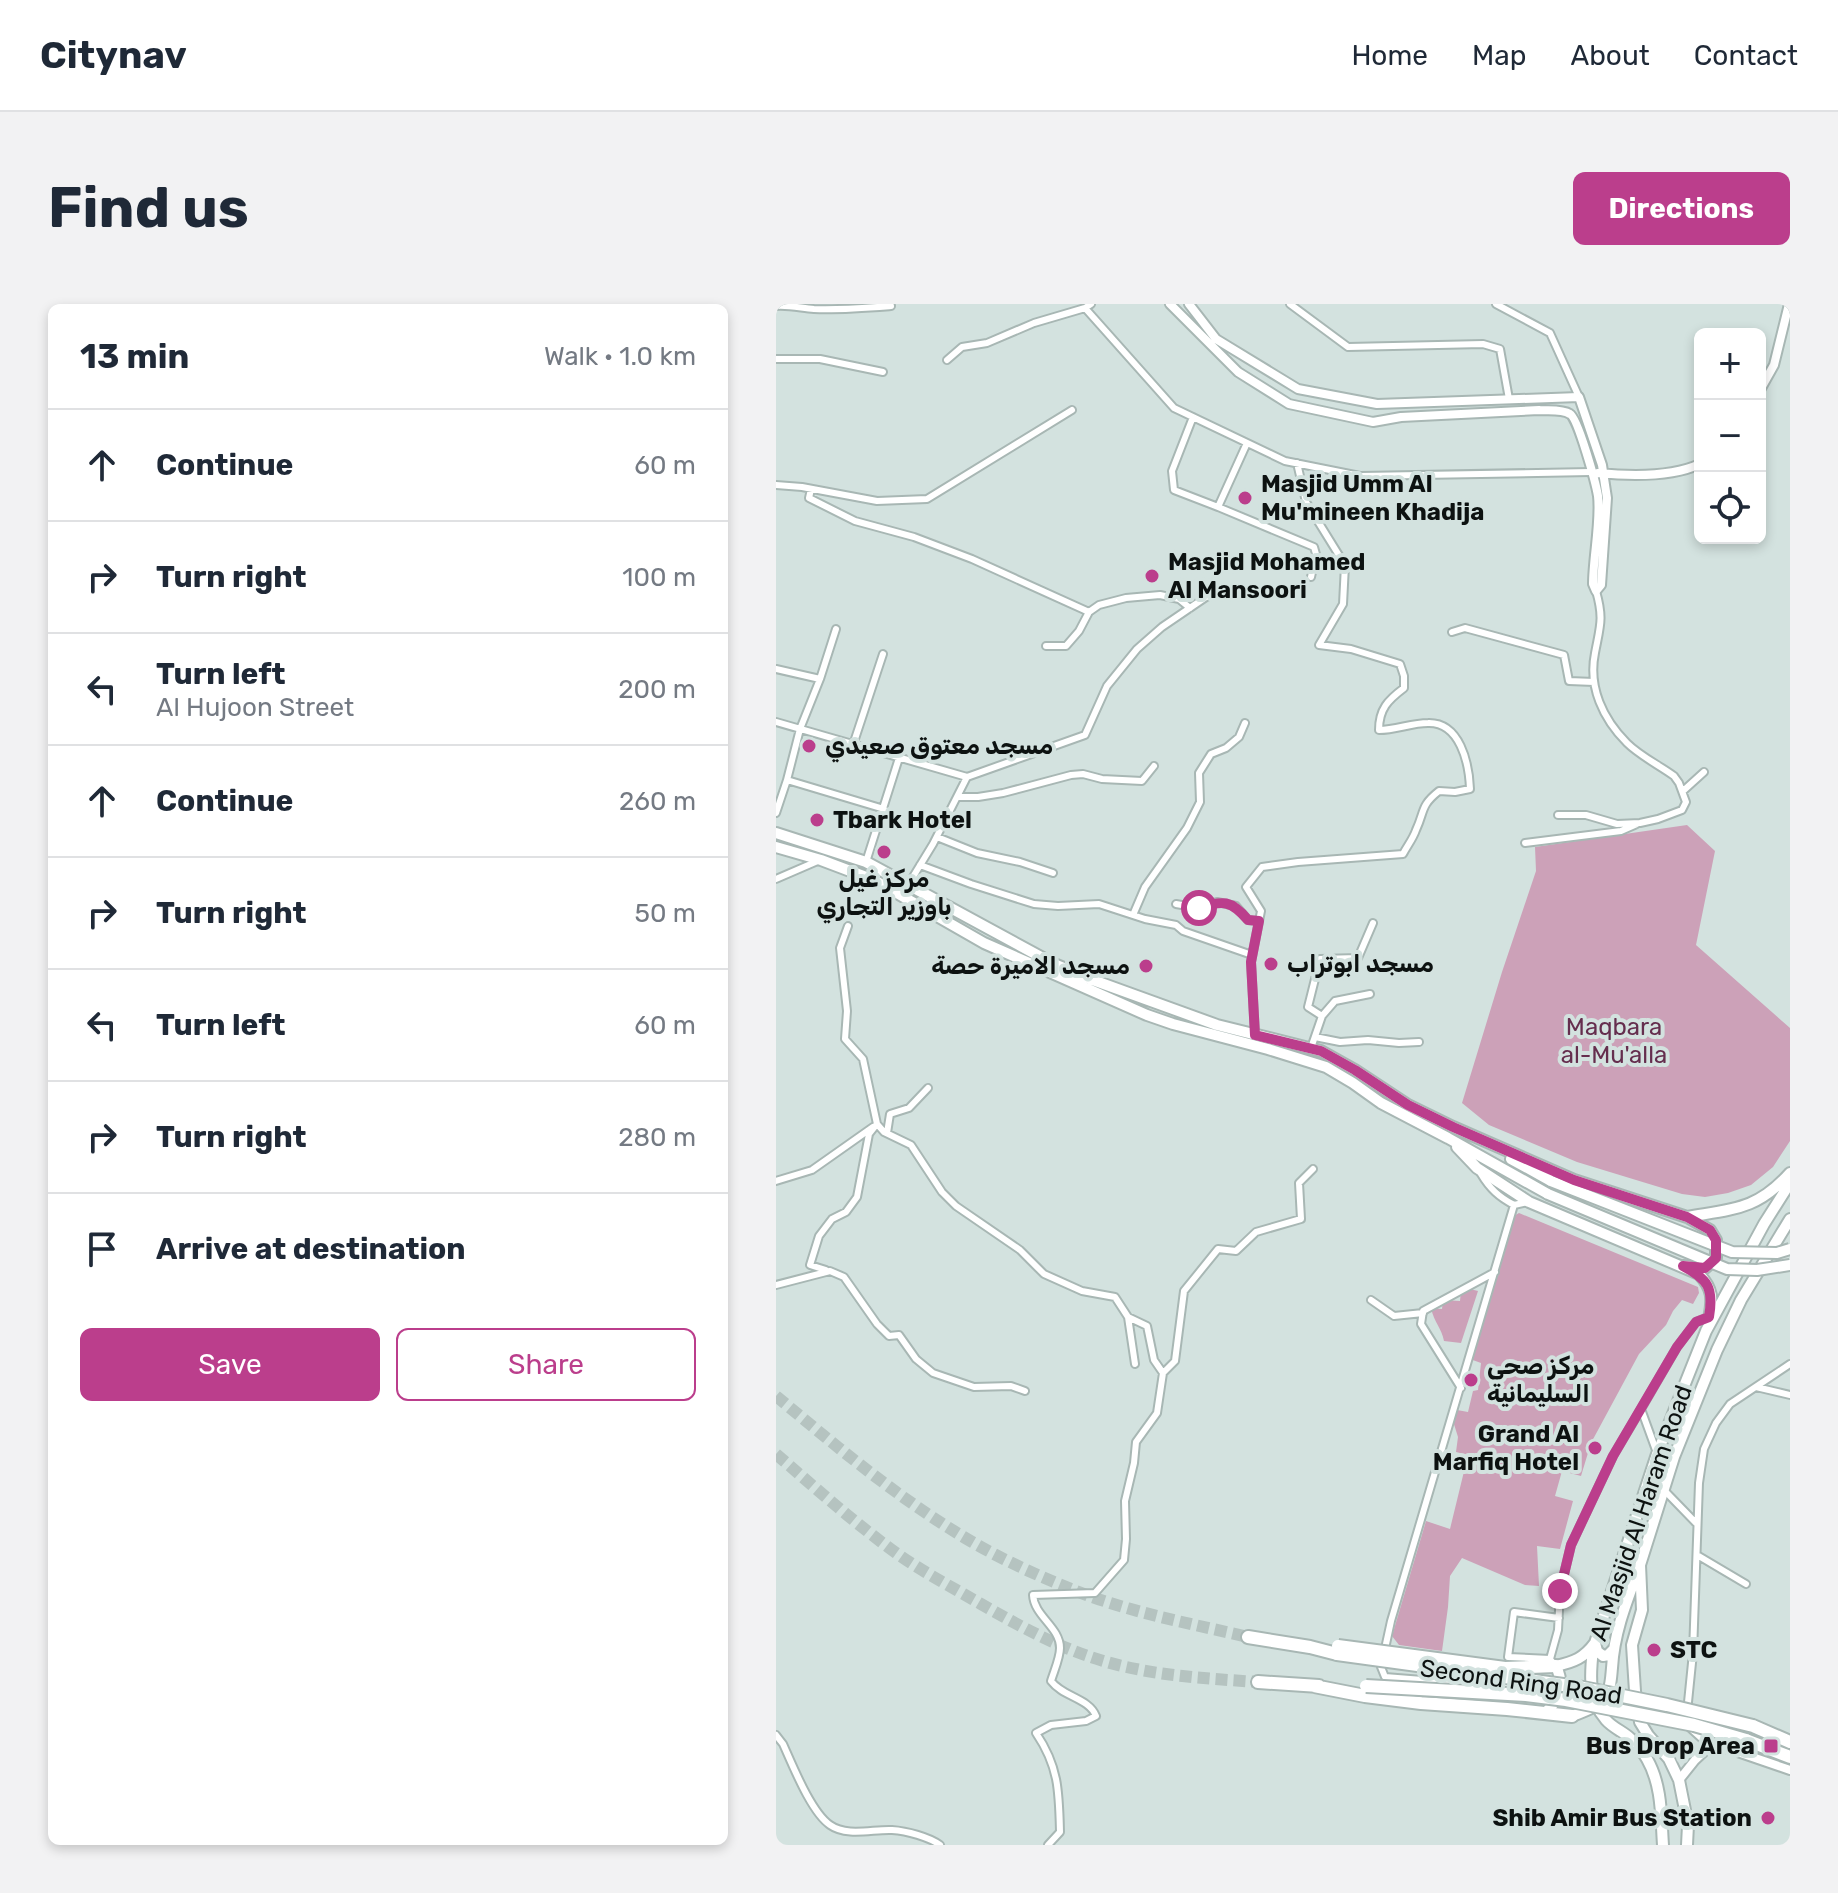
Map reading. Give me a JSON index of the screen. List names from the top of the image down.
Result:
{
  "streets": {
    "highway": ["Second Ring Road"],
    "main road": ["Al Masjid Al Haram Road"]
  },
  "parks": ["Maqbara al-Mu'alla"],
  "places": {
    "other": [
      "Masjid Umm Al Mu'mineen Khadija",
      "Masjid Mohamed Al Mansoori",
      "مسجد معتوق صعيدي",
      "Tbark Hotel",
      "مركز غيل باوزير التجاري",
      "مسجد ابوتراب",
      "مسجد الاميرة حصة",
      "مركز صحي السليمانية",
      "Grand Al Marfiq Hotel",
      "STC",
      "Shib Amir Bus Station"
    ],
    "transit": ["Bus Drop Area"]
  },
  "page": {
    "header": "Citynav",
    "nav": [
      "Home",
      "Map",
      "About",
      "Contact"
    ],
    "buttons": [
      "Directions",
      ["Save", "Share"]
    ],
    "title": "Find us",
    "heading": ["13 min", "Walk · 1.0 km"],
    "map_buttons": ["+", "−"],
    "list": [
      ["Continue", "60 m"],
      ["Turn right", "100 m"],
      ["Turn left", "Al Hujoon Street", "200 m"],
      ["Continue", "260 m"],
      ["Turn right", "50 m"],
      ["Turn left", "60 m"],
      ["Turn right", "280 m"],
      "Arrive at destination"
    ]
  }
}
